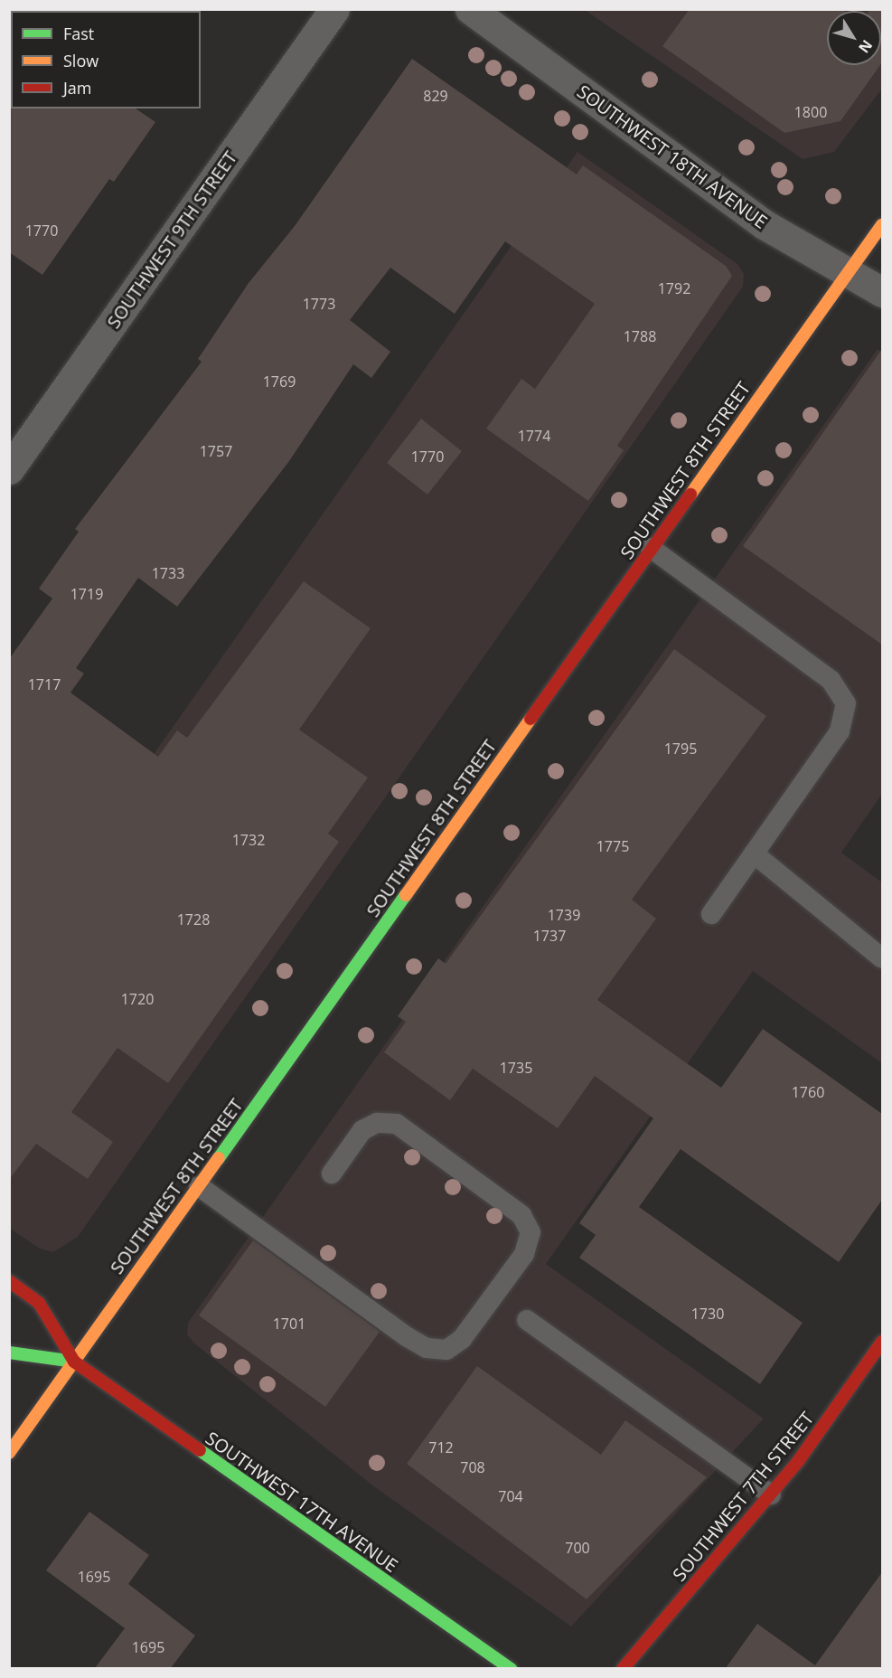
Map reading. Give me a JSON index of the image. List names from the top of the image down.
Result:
{
  "streets": {
    "main road": ["SOUTHWEST 8TH STREET", "SOUTHWEST 7TH STREET", "SOUTHWEST 17TH AVENUE"],
    "street": ["SOUTHWEST 18TH AVENUE", "SOUTHWEST 9TH STREET"]
  },
  "crossings": [
    ["SOUTHWEST 18TH AVENUE", "SOUTHWEST 8TH STREET"],
    ["SOUTHWEST 8TH STREET", "SOUTHWEST 17TH AVENUE"]
  ],
  "house_numbers": [
    "829",
    "1800",
    "1770",
    "1792",
    "1773",
    "1788",
    "1769",
    "1774",
    "1757",
    "1770",
    "1733",
    "1719",
    "1717",
    "1795",
    "1732",
    "1775",
    "1739",
    "1728",
    "1737",
    "1720",
    "1735",
    "1760",
    "1730",
    "1701",
    "712",
    "708",
    "704",
    "700",
    "1695",
    "1695"
  ],
  "legend": ["Fast", "Slow", "Jam"],
  "north": "bottom right"
}
